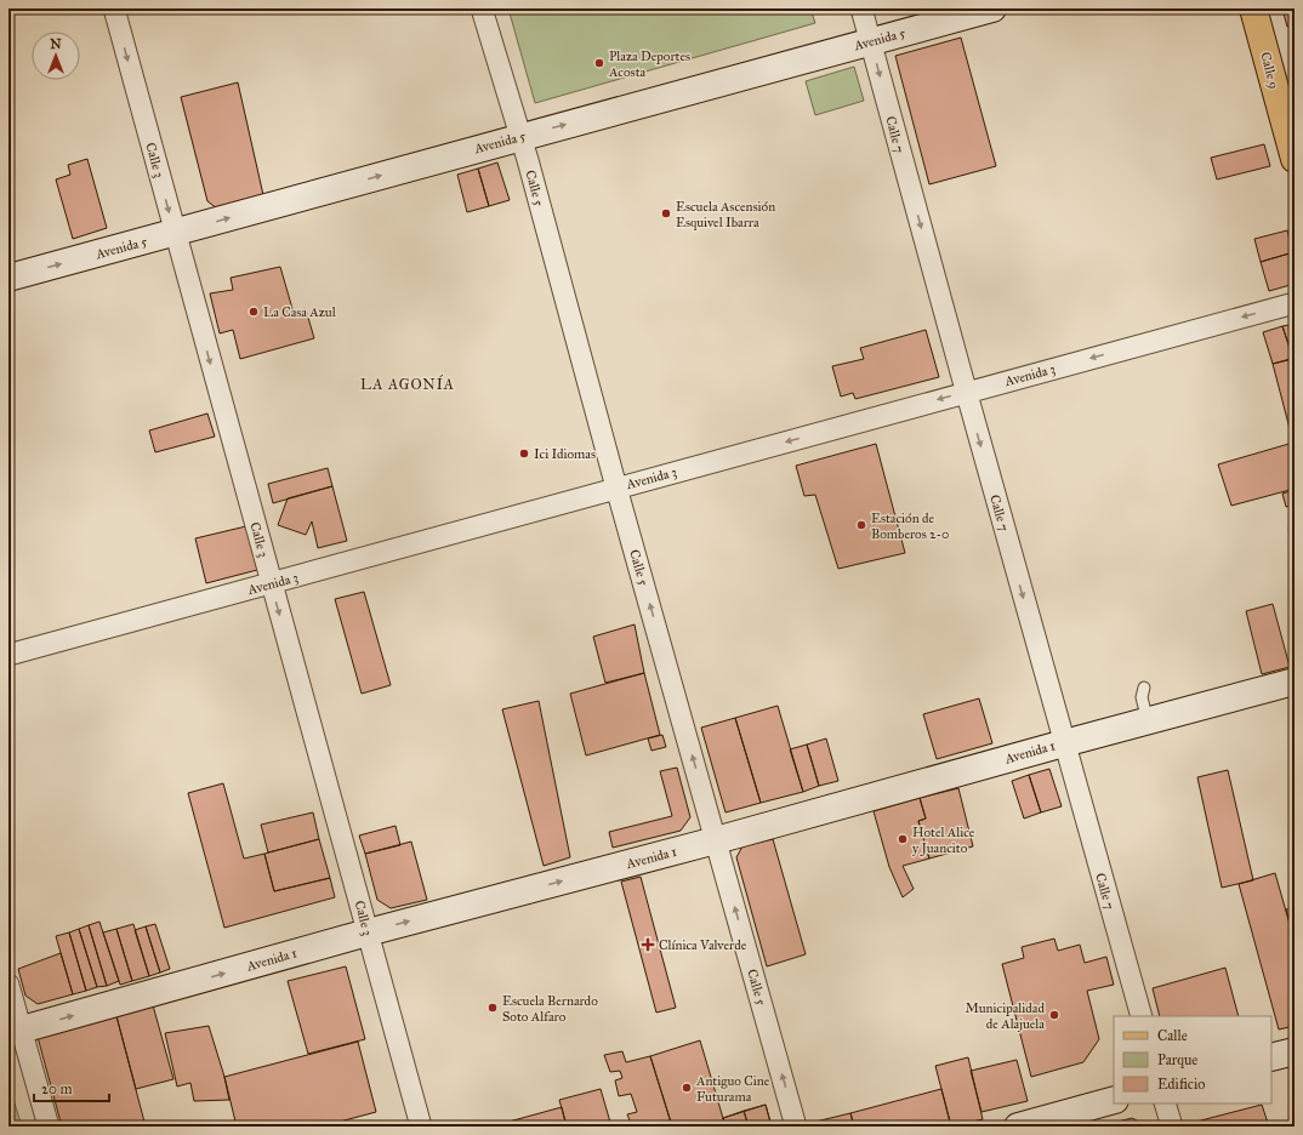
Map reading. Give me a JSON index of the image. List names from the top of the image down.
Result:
{
  "streets": {
    "main road": ["Calle 9"],
    "street": [
      "Avenida 5",
      "Calle 7",
      "Calle 3",
      "Calle 5",
      "Avenida 3",
      "Avenida 1"
    ]
  },
  "crossings": [
    ["Avenida 5", "Calle 7"],
    ["Avenida 5", "Calle 3"],
    ["Avenida 5", "Calle 5"],
    ["Calle 7", "Avenida 3"],
    ["Calle 7", "Avenida 1"],
    ["Calle 3", "Avenida 3"],
    ["Calle 3", "Avenida 1"],
    ["Calle 5", "Avenida 3"],
    ["Calle 5", "Avenida 1"]
  ],
  "one_way": [
    "Avenida 5",
    "Calle 7",
    "Calle 3",
    "Calle 5",
    "Avenida 3",
    "Avenida 1"
  ],
  "districts": ["LA AGONÍA"],
  "places": {
    "other": [
      "Plaza Deportes Acosta",
      "Escuela Ascensión Esquivel Ibarra",
      "La Casa Azul",
      "Ici Idiomas",
      "Estación de Bomberos 2-0",
      "Hotel Alice y Juancito",
      "Escuela Bernardo Soto Alfaro",
      "Municipalidad de Alajuela",
      "Antiguo Cine Futurama"
    ],
    "health": ["Clínica Valverde"]
  },
  "legend": ["Calle", "Parque", "Edificio"],
  "scale_bar": "20 m",
  "north": "top"
}
